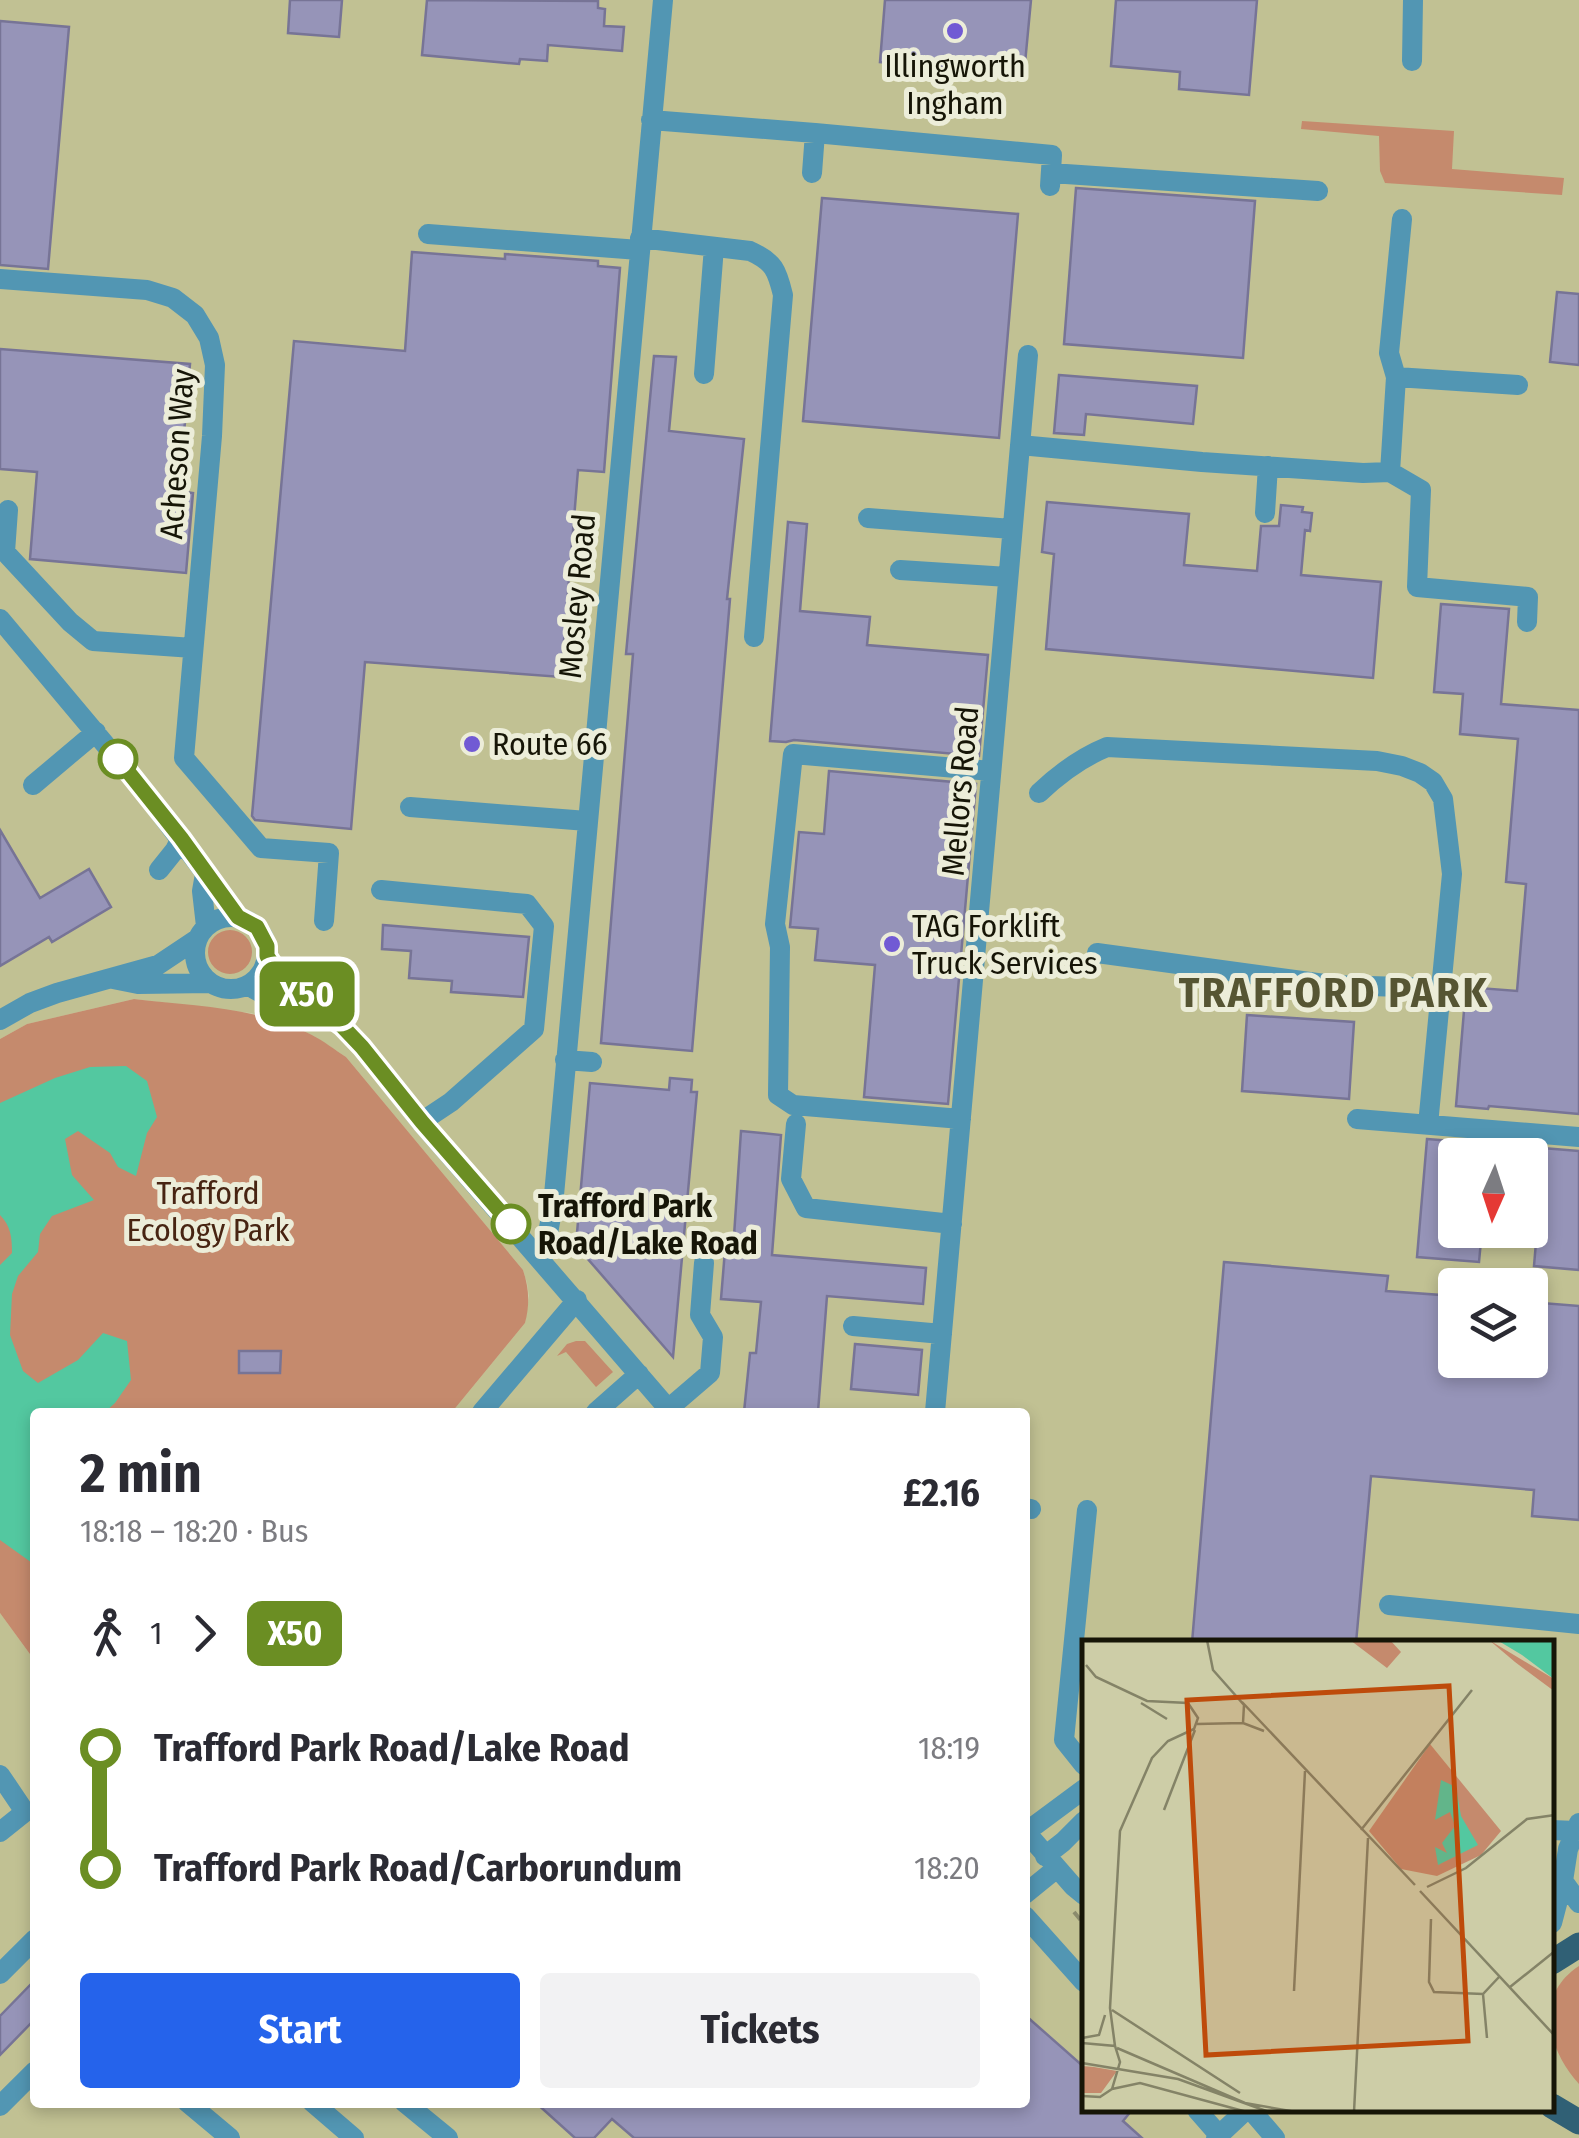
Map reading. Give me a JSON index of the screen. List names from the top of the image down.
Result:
{
  "streets": {
    "street": ["Acheson Way", "Mosley Road", "Mellors Road"]
  },
  "districts": ["TRAFFORD PARK"],
  "parks": ["Trafford Ecology Park"],
  "places": [
    "Illingworth Ingham",
    "Route 66",
    "TAG Forklift Truck Services",
    "Trafford Park Road/Lake Road"
  ],
  "lines": ["bus line X50"],
  "north": "bottom",
  "page": {
    "on_map": "X50",
    "heading": ["2 min", "18:18 – 18:20 · Bus", "£2.16"],
    "legs": ["1", "X50"],
    "list": [
      {
        "name": "Trafford Park Road/Lake Road",
        "value": "18:19"
      },
      {
        "name": "Trafford Park Road/Carborundum",
        "value": "18:20"
      }
    ],
    "buttons": ["Start", "Tickets"]
  }
}
